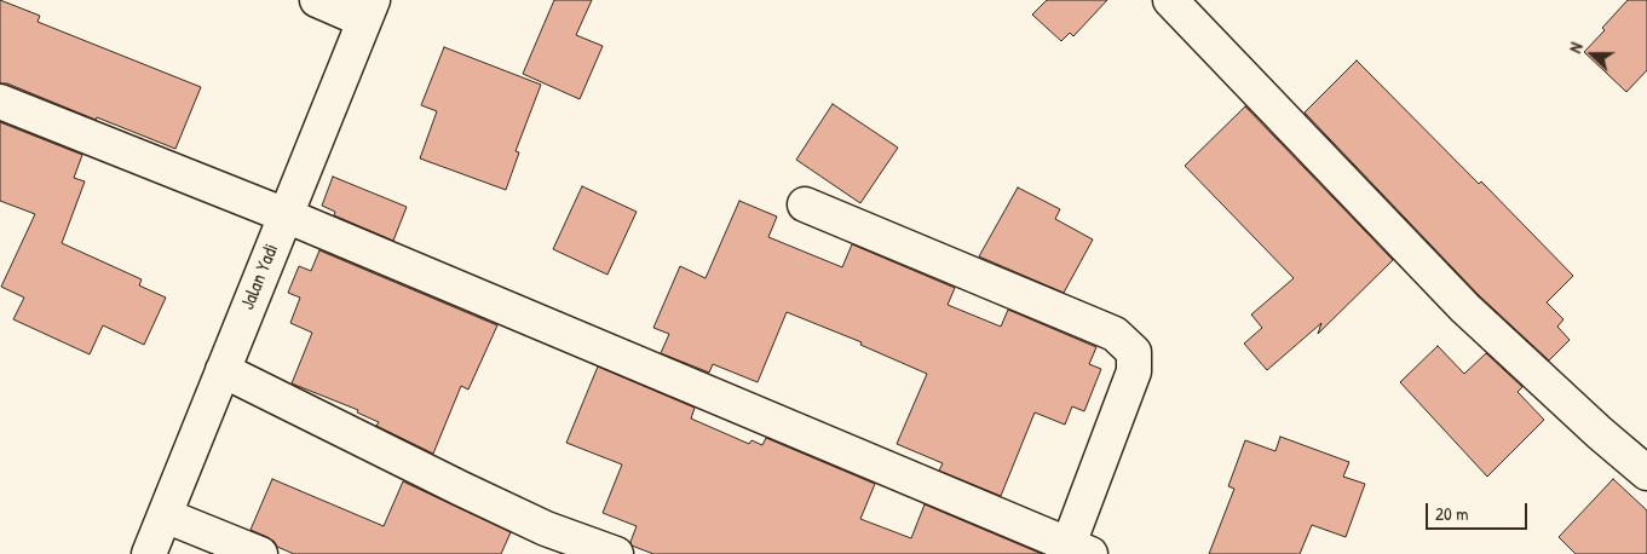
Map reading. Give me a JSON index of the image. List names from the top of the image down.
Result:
{
  "streets": {
    "street": ["Jalan Yadi"]
  },
  "scale_bar": "20 m",
  "north": "left"
}
